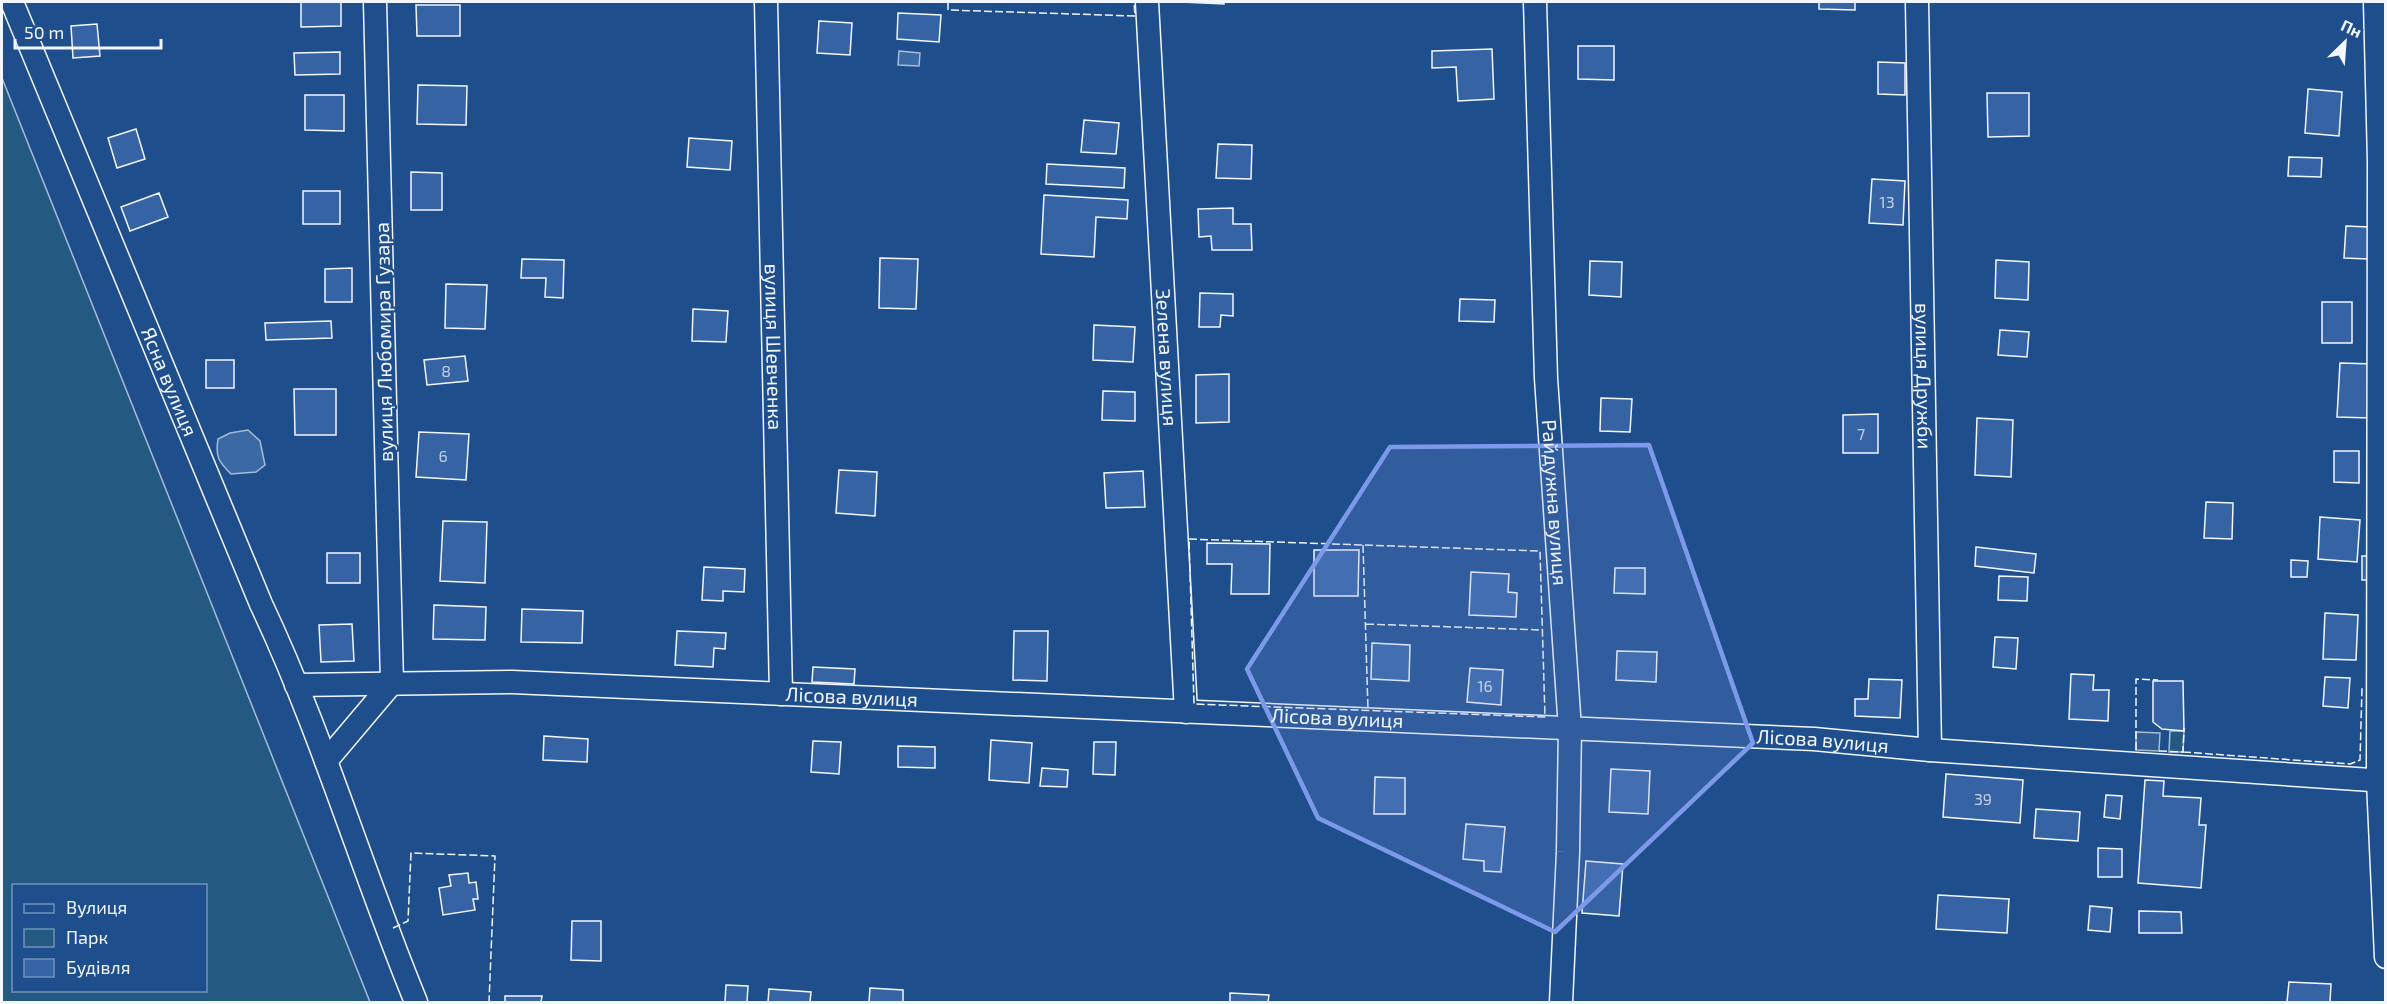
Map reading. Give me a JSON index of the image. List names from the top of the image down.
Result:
{
  "streets": {
    "street": [
      "вулиця Любомира Гузара",
      "вулиця Шевченка",
      "Зелена вулиця",
      "вулиця Дружби",
      "Ясна вулиця",
      "Райдужна вулиця",
      "Лісова вулиця"
    ]
  },
  "crossings": [
    ["вулиця Любомира Гузара", "Лісова вулиця"],
    ["вулиця Шевченка", "Лісова вулиця"],
    ["Зелена вулиця", "Лісова вулиця"],
    ["вулиця Дружби", "Лісова вулиця"],
    ["Ясна вулиця", "Лісова вулиця"],
    ["Райдужна вулиця", "Лісова вулиця"]
  ],
  "house_numbers": [
    "13",
    "8",
    "7",
    "6",
    "16",
    "39"
  ],
  "legend": ["Вулиця", "Парк", "Будівля"],
  "scale_bar": "50 m",
  "north": "top right"
}
